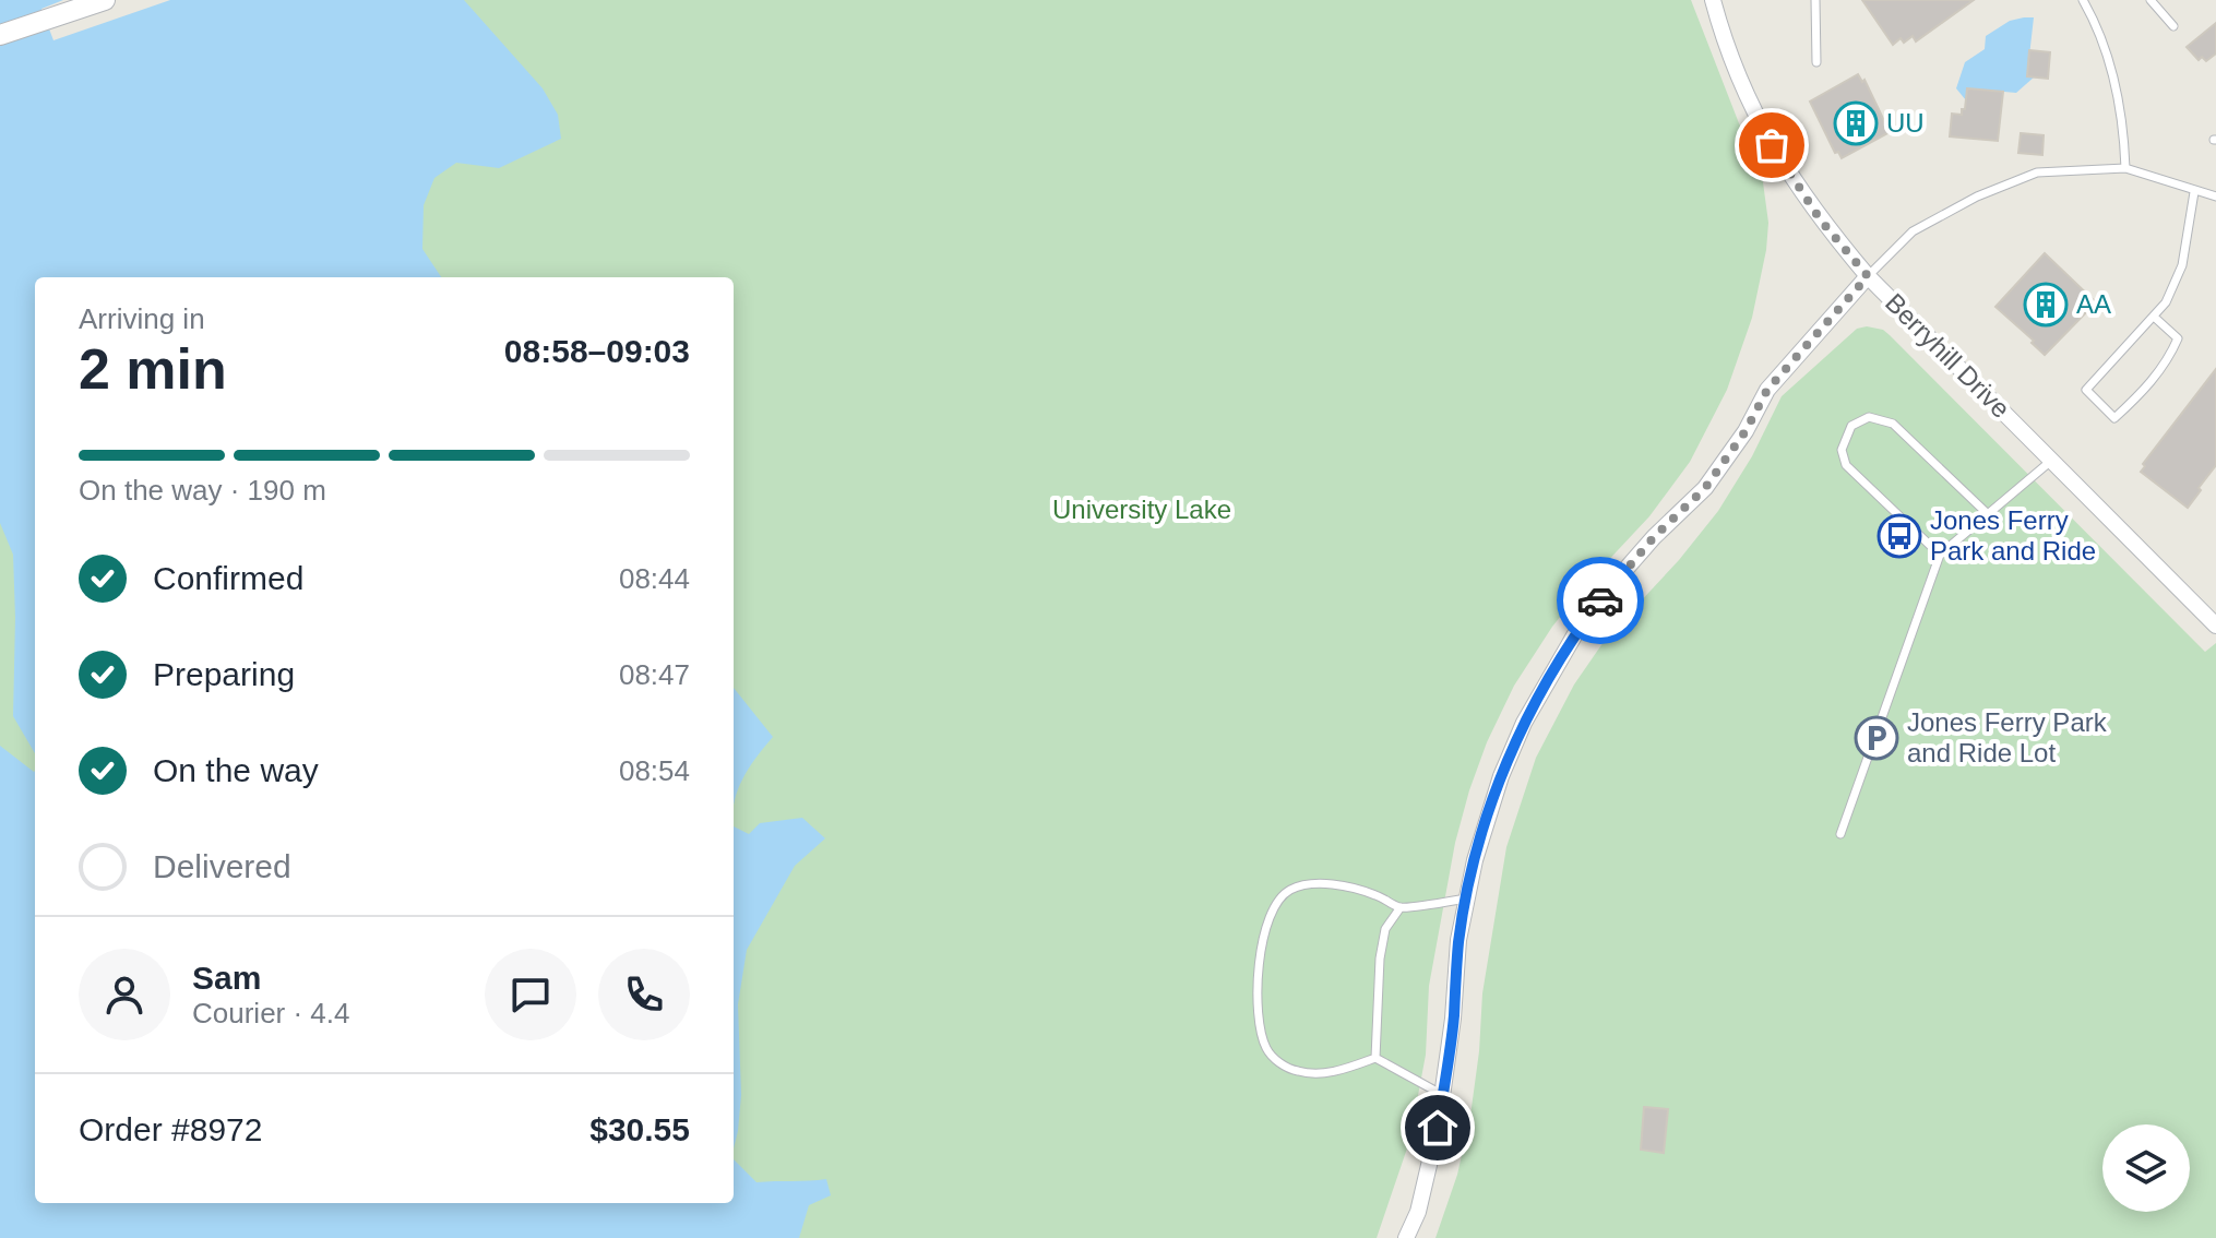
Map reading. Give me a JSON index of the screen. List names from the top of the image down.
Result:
{
  "streets": {
    "street": ["Berryhill Drive"]
  },
  "parks": ["University Lake"],
  "places": {
    "building": ["UU", "AA"],
    "bus stop": ["Jones Ferry Park and Ride"],
    "parking": ["Jones Ferry Park and Ride Lot"]
  },
  "page": {
    "heading": ["2 min", "Arriving in", "08:58–09:03"],
    "panel": [
      "Sam",
      "Courier · 4.4",
      "Order #8972",
      "$30.55"
    ],
    "bar": "On the way · 190 m",
    "list": [
      ["Confirmed", "08:44"],
      ["Preparing", "08:47"],
      ["On the way", "08:54"],
      "Delivered"
    ]
  }
}
